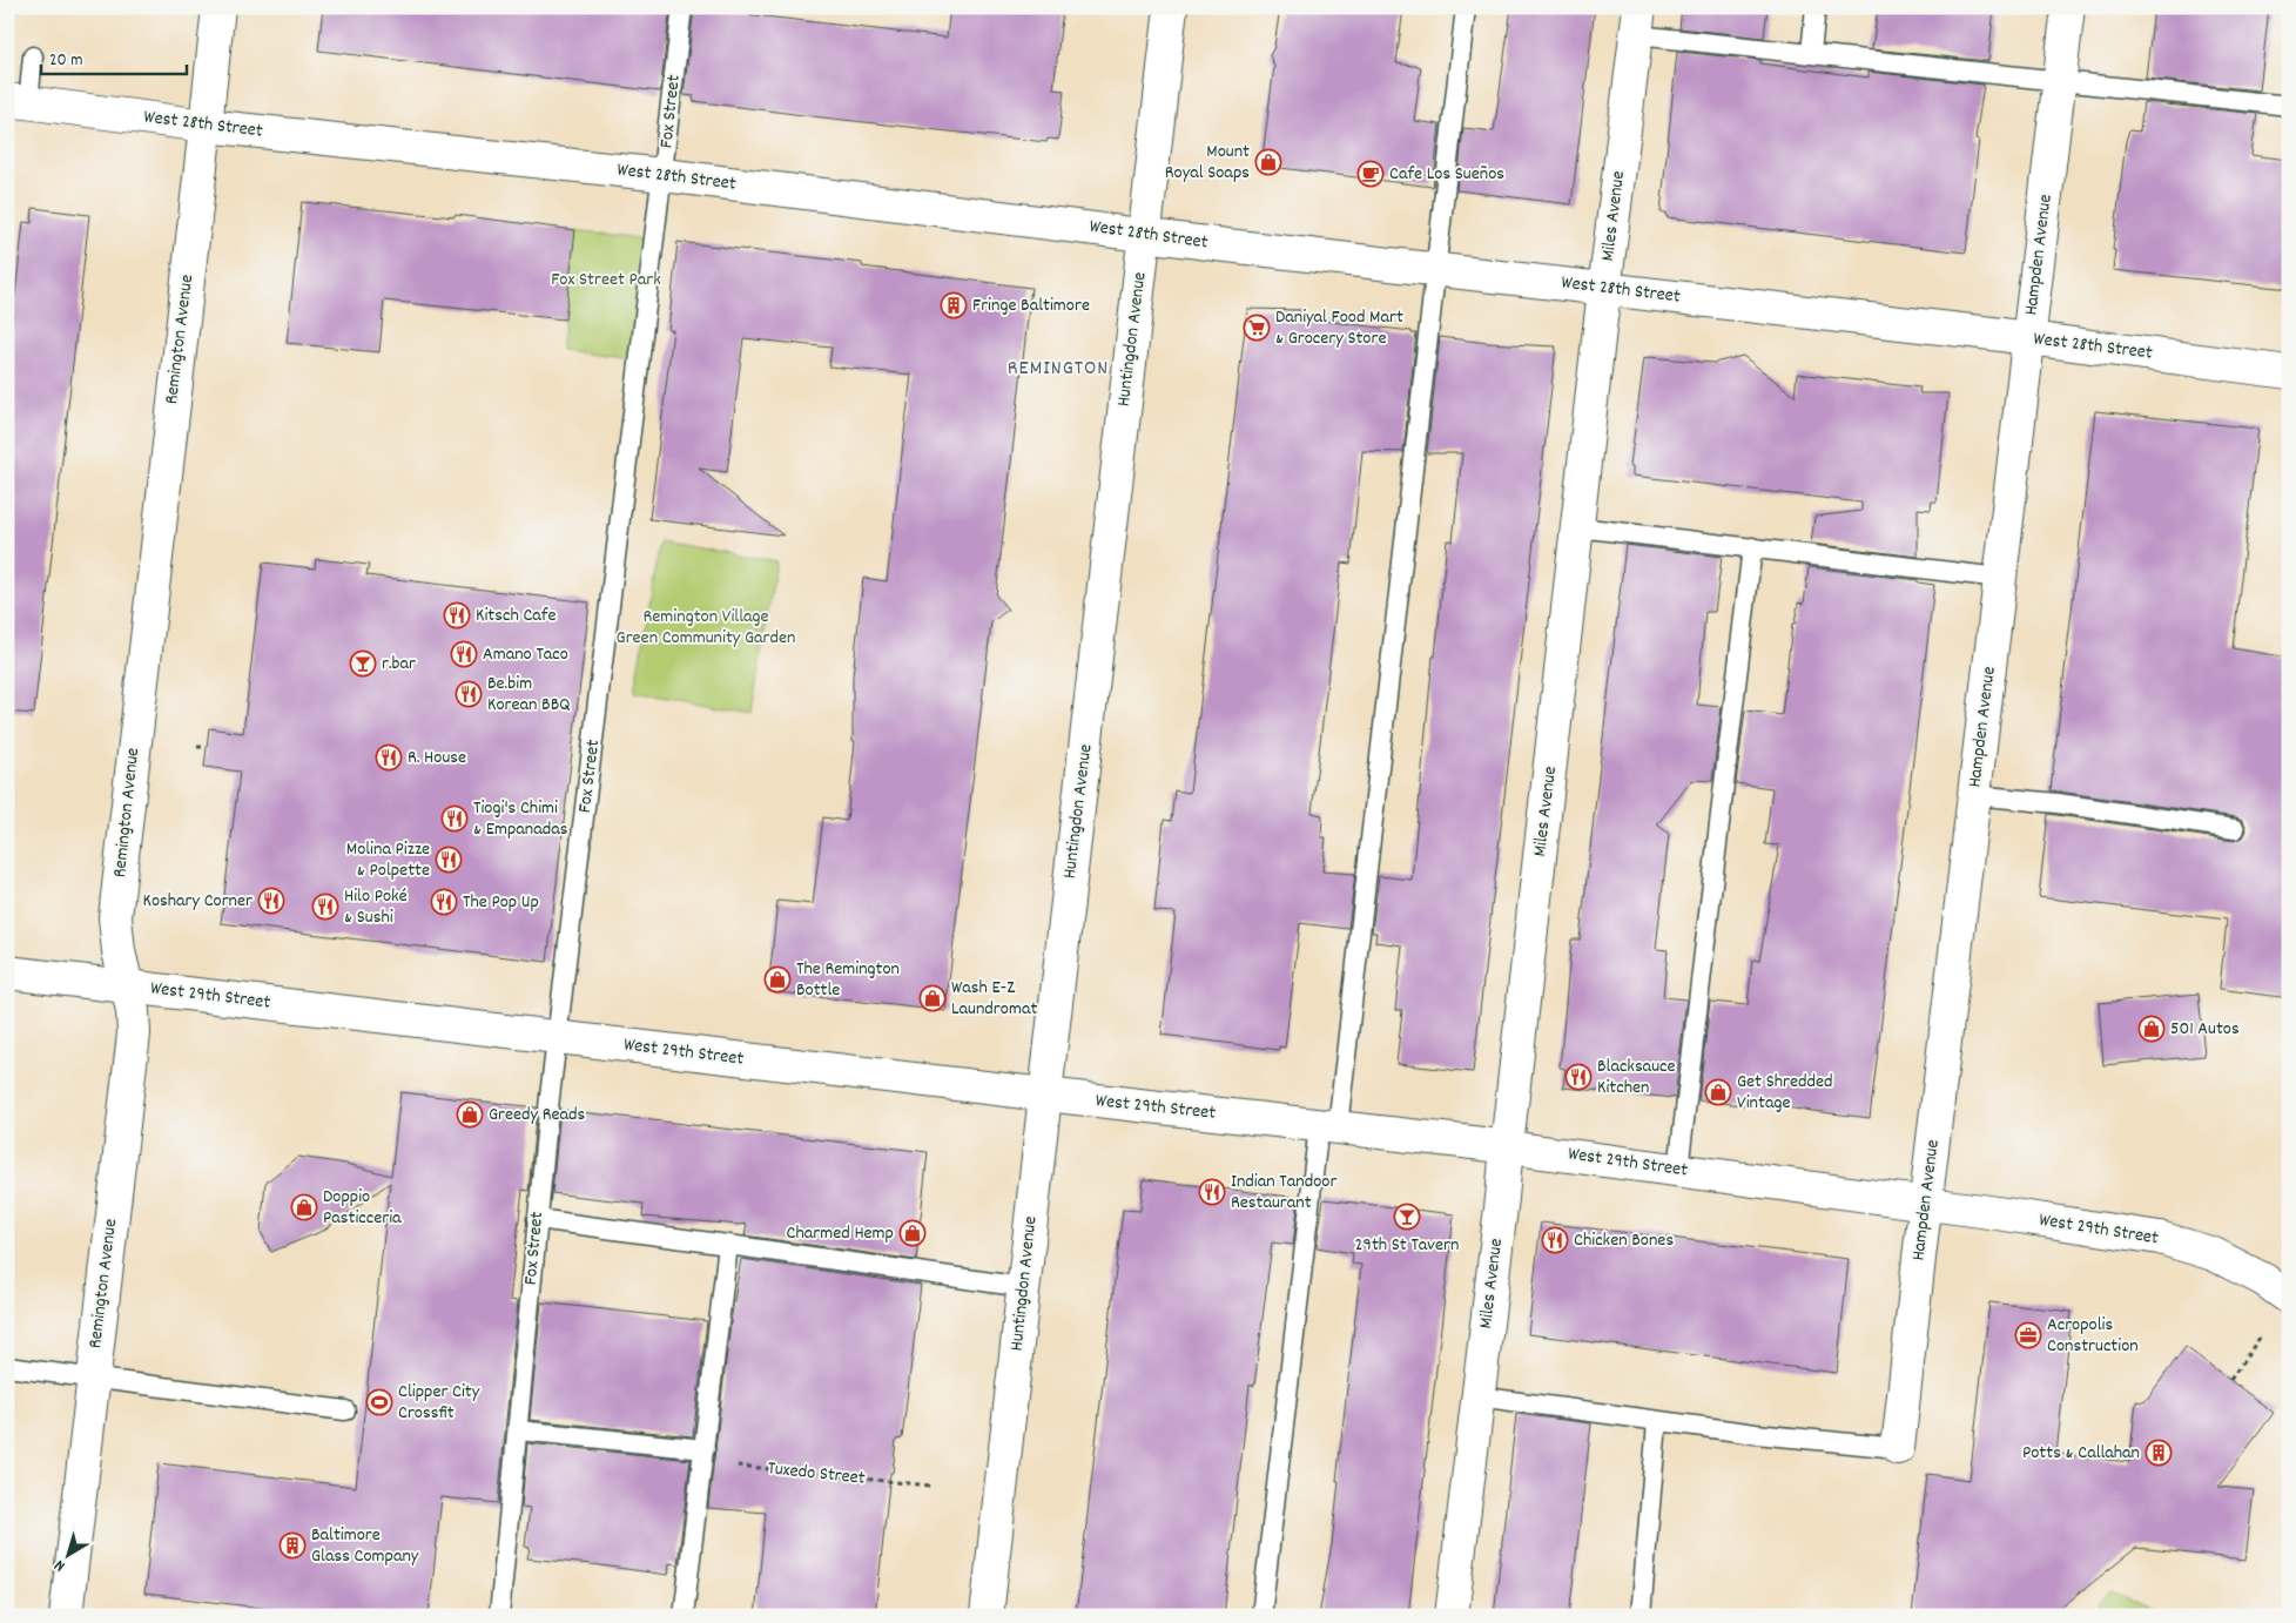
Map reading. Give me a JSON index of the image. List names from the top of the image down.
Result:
{
  "streets": {
    "main road": [
      "West 28th Street",
      "Miles Avenue",
      "Hampden Avenue",
      "Remington Avenue",
      "Huntingdon Avenue",
      "West 29th Street"
    ],
    "lane": ["Fox Street"],
    "path": ["Tuxedo Street"]
  },
  "crossings": [
    ["Fox Street", "West 28th Street"],
    ["Fox Street", "West 29th Street"],
    ["West 28th Street", "Miles Avenue"],
    ["West 28th Street", "Hampden Avenue"],
    ["West 28th Street", "Remington Avenue"],
    ["West 28th Street", "Huntingdon Avenue"],
    ["Miles Avenue", "West 29th Street"],
    ["Hampden Avenue", "West 29th Street"],
    ["Remington Avenue", "West 29th Street"],
    ["Huntingdon Avenue", "West 29th Street"]
  ],
  "districts": ["REMINGTON"],
  "parks": ["Fox Street Park", "Remington Village Green Community Garden"],
  "places": {
    "shop": [
      "Mount Royal Soaps",
      "The Remington Bottle",
      "Wash E-Z Laundromat",
      "501 Autos",
      "Get Shredded Vintage",
      "Greedy Reads",
      "Doppio Pasticceria",
      "Charmed Hemp"
    ],
    "cafe": ["Cafe Los Sueños"],
    "building": ["Fringe Baltimore", "Potts & Callahan", "Baltimore Glass Company"],
    "supermarket": ["Daniyal Food Mart & Grocery Store"],
    "restaurant": [
      "Kitsch Cafe",
      "Amano Taco",
      "Be.bim Korean BBQ",
      "R. House",
      "Tiogi's Chimi & Empanadas",
      "Molina Pizze & Polpette",
      "Koshary Corner",
      "The Pop Up",
      "Hilo Poké & Sushi",
      "Blacksauce Kitchen",
      "Indian Tandoor Restaurant",
      "Chicken Bones"
    ],
    "bar": ["r.bar", "29th St Tavern"],
    "office": ["Acropolis Construction"],
    "sports": ["Clipper City Crossfit"]
  },
  "scale_bar": "20 m",
  "north": "bottom left"
}
